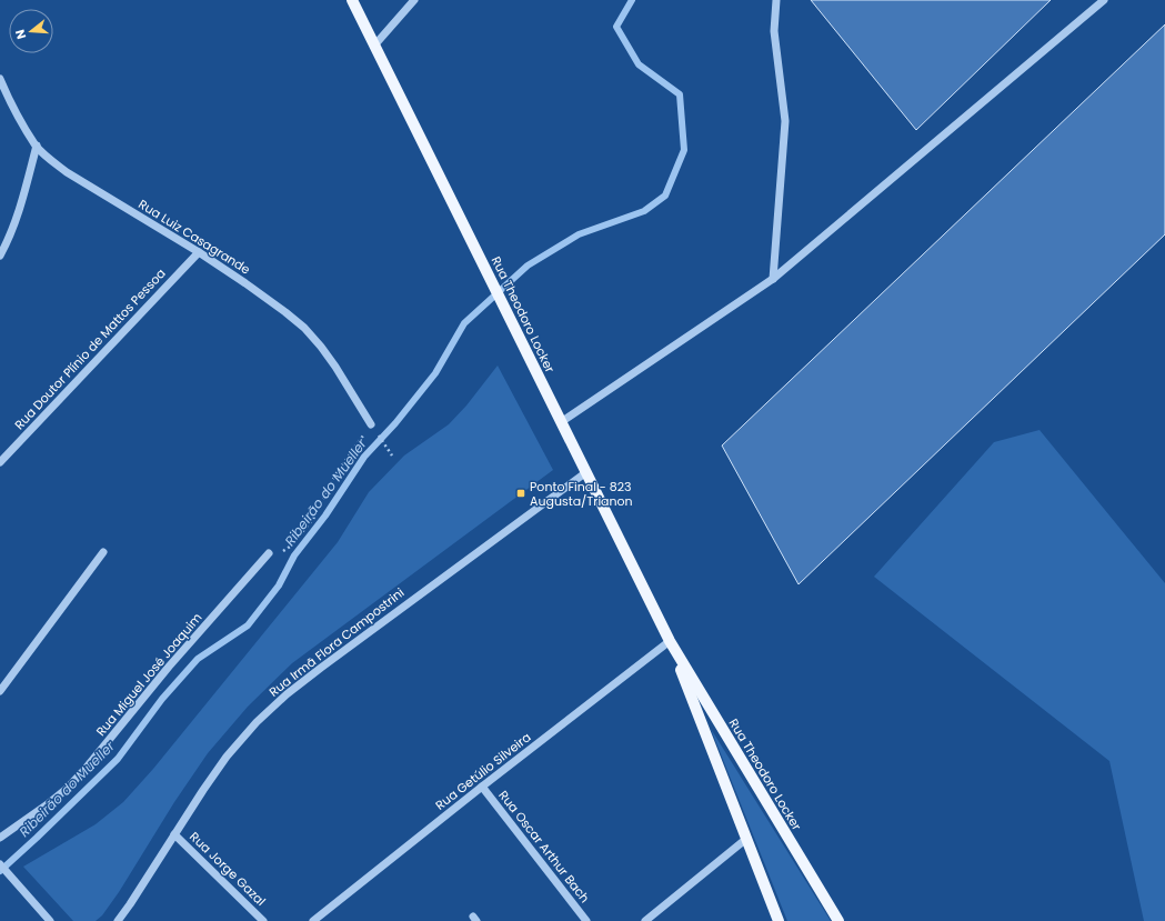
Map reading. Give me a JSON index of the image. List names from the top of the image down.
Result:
{
  "streets": {
    "main road": ["Rua Theodoro Locker"],
    "street": [
      "Rua Luiz Casagrande",
      "Rua Doutor Plínio de Mattos Pessoa",
      "Rua Irmã Flora Campostrini",
      "Rua Miguel José Joaquim",
      "Rua Getúlio Silveira",
      "Rua Oscar Arthur Bach",
      "Rua Jorge Gazal"
    ]
  },
  "crossings": [
    ["Rua Luiz Casagrande", "Rua Doutor Plínio de Mattos Pessoa"],
    ["Rua Theodoro Locker", "Rua Irmã Flora Campostrini"],
    ["Rua Theodoro Locker", "Rua Getúlio Silveira"],
    ["Rua Irmã Flora Campostrini", "Rua Jorge Gazal"],
    ["Rua Getúlio Silveira", "Rua Oscar Arthur Bach"]
  ],
  "water": ["Ribeirão do Mueller"],
  "places": {
    "transit": ["Ponto Final - 823 Augusta/Trianon"]
  },
  "north": "left"
}
